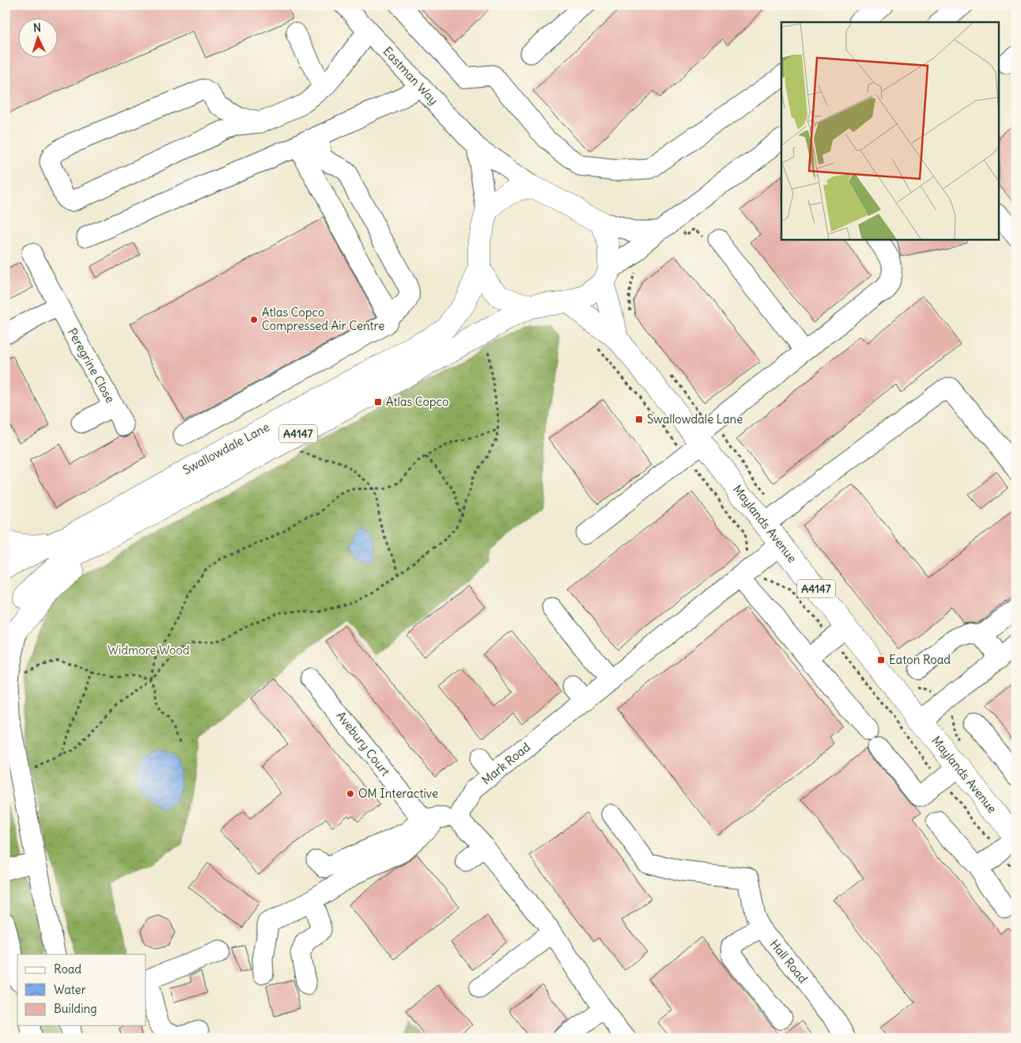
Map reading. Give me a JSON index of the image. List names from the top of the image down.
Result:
{
  "streets": {
    "main road": ["A4147", "Swallowdale Lane", "Maylands Avenue"],
    "street": [
      "Eastman Way",
      "Peregrine Close",
      "Avebury Court",
      "Mark Road",
      "Hall Road"
    ]
  },
  "crossings": [
    ["Eastman Way", "Swallowdale Lane"],
    ["Eastman Way", "Maylands Avenue"],
    ["Swallowdale Lane", "Maylands Avenue"],
    ["Maylands Avenue", "Mark Road"]
  ],
  "parks": ["Widmore Wood"],
  "places": {
    "other": ["Atlas Copco Compressed Air Centre", "OM Interactive"],
    "transit": ["Atlas Copco", "Swallowdale Lane", "Eaton Road"]
  },
  "legend": ["Road", "Water", "Building"],
  "north": "top"
}
